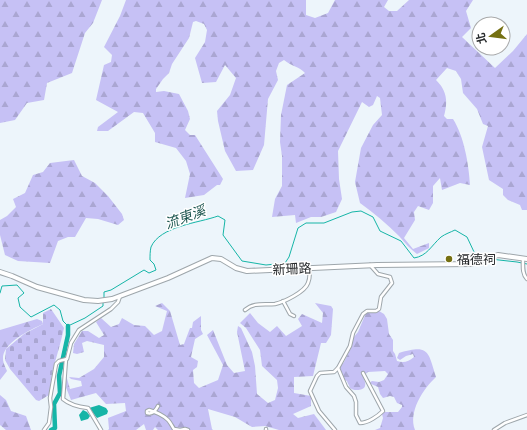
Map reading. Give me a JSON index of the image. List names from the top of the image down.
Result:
{
  "streets": {
    "street": ["新珊路"]
  },
  "water": ["流東溪"],
  "places": ["福德祠"],
  "north": "left"
}
